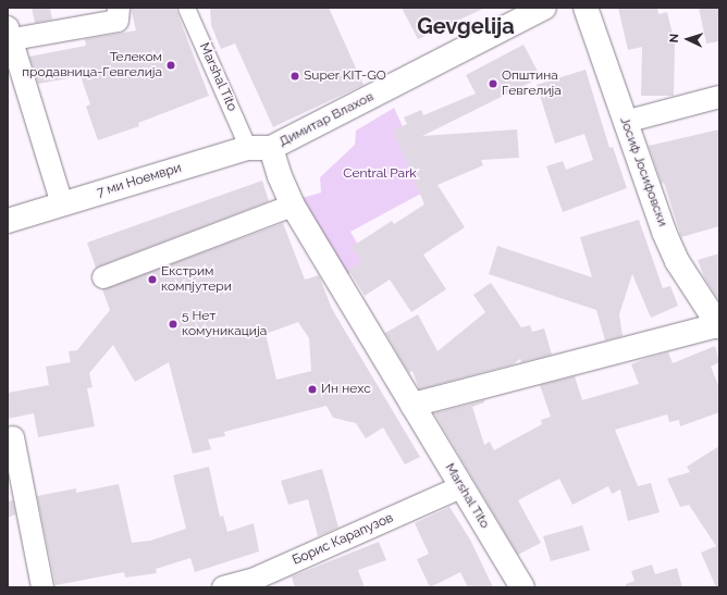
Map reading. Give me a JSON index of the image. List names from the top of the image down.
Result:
{
  "streets": {
    "main road": [
      "Marshal Tito",
      "Димитар Влахов",
      "Јосиф Јосифовски",
      "7 ми Ноември"
    ],
    "street": ["Борис Карапузов"]
  },
  "crossings": [
    ["Marshal Tito", "Димитар Влахов"],
    ["Marshal Tito", "7 ми Ноември"],
    ["Marshal Tito", "Борис Карапузов"],
    ["Димитар Влахов", "7 ми Ноември"]
  ],
  "districts": ["Gevgelija"],
  "parks": ["Central Park"],
  "places": [
    "Телеком продавница-Гевгелија",
    "Super KIT-GO",
    "Општина Гевгелија",
    "Екстрим компјутери",
    "5 Нет комуникација",
    "Ин нехс"
  ],
  "north": "left"
}
